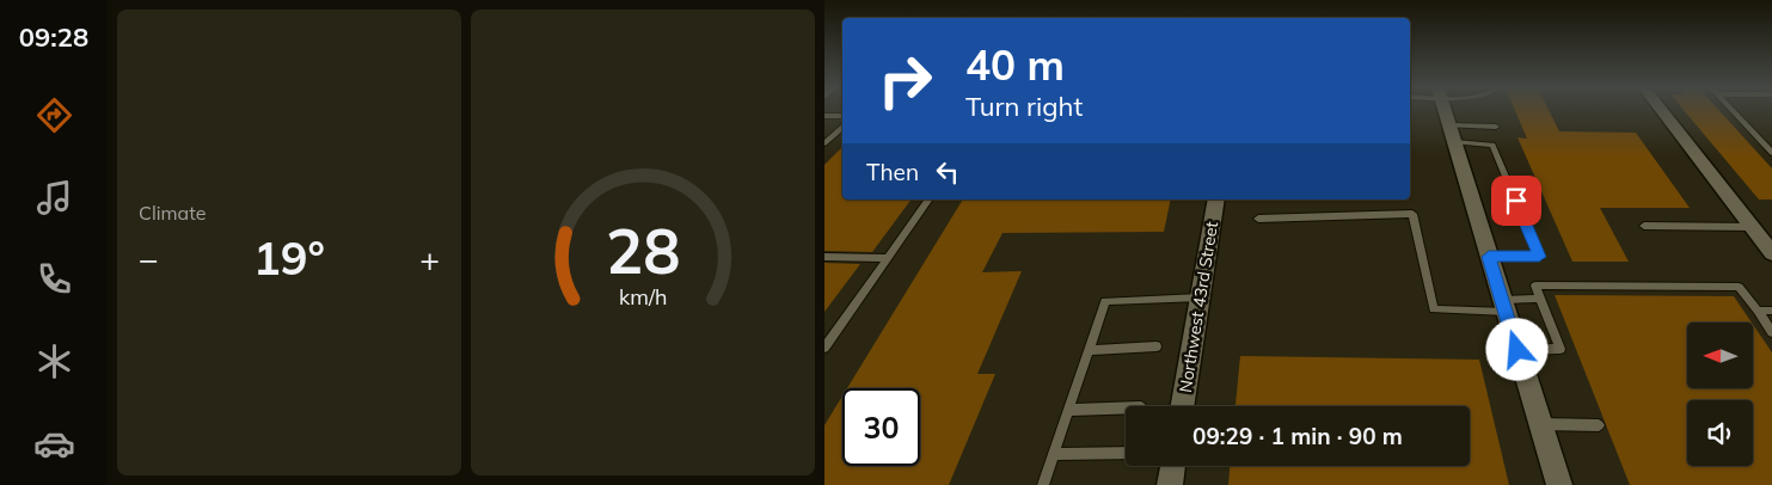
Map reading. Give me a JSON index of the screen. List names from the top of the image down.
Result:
{
  "streets": {
    "street": ["Northwest 43rd Street"]
  },
  "north": "left",
  "page": {
    "tabs": "09:28",
    "tile": "Climate",
    "turn": ["40 m", "Turn right"],
    "then": "Then",
    "heat": ["−", "19°", "+"],
    "limit": "30",
    "trip": "09:29 · 1 min · 90 m",
    "gauge": ["28", "km/h"]
  }
}
